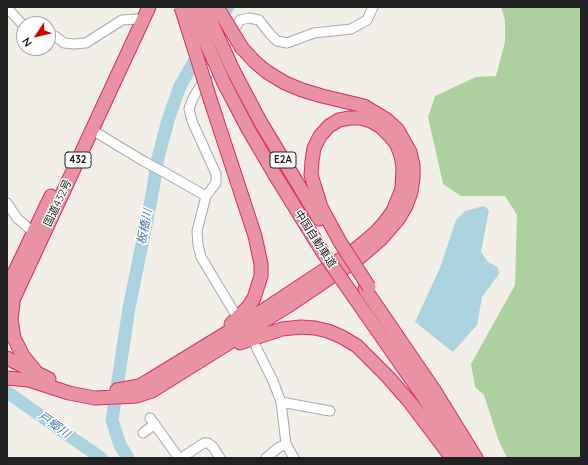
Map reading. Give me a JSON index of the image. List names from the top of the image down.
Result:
{
  "streets": {
    "highway": [
      "432",
      "E2A",
      "国道432号",
      "中国自動車道"
    ]
  },
  "water": ["板橋川", "戸郷川"],
  "north": "bottom left"
}
